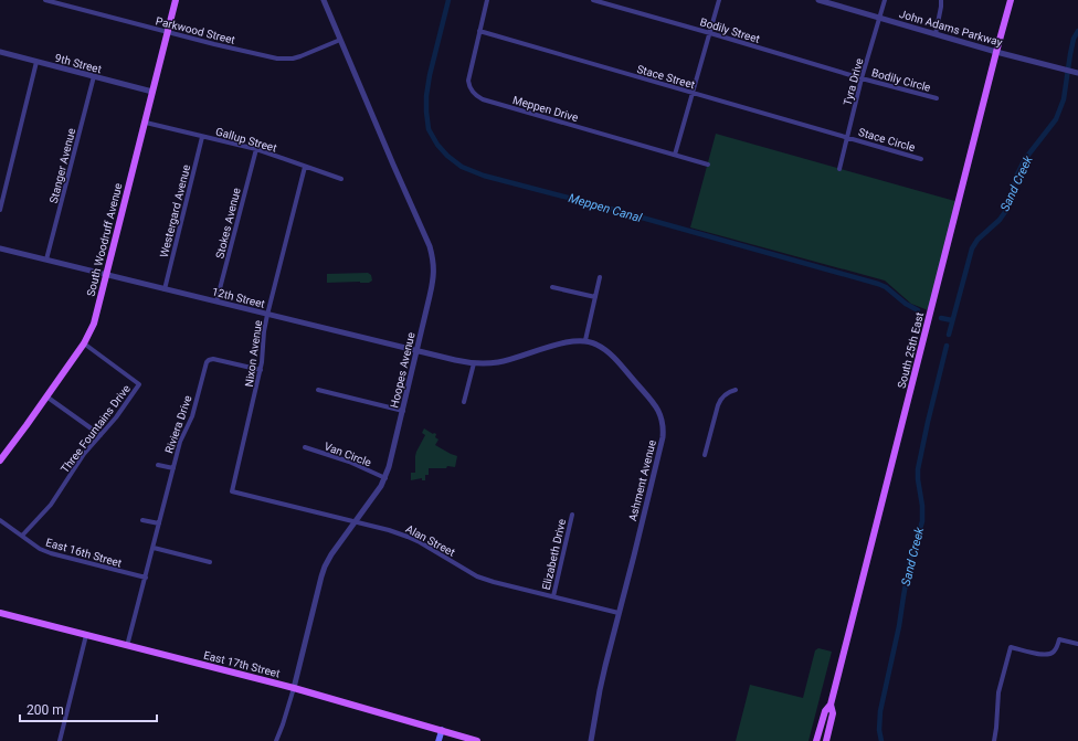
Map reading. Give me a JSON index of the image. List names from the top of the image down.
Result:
{
  "streets": {
    "main road": ["South Woodruff Avenue", "South 25th East", "East 17th Street"],
    "street": [
      "John Adams Parkway",
      "Parkwood Street",
      "Bodily Street",
      "9th Street",
      "Stace Street",
      "Bodily Circle",
      "Tyra Drive",
      "Meppen Drive",
      "Gallup Street",
      "Stace Circle",
      "Stanger Avenue",
      "Westergard Avenue",
      "Stokes Avenue",
      "12th Street",
      "Nixon Avenue",
      "Hoopes Avenue",
      "Riviera Drive",
      "Three Fountains Drive",
      "Van Circle",
      "Ashment Avenue",
      "Alan Street",
      "East 16th Street",
      "Elizabeth Drive"
    ]
  },
  "crossings": [
    ["John Adams Parkway", "Tyra Drive"],
    ["John Adams Parkway", "South 25th East"],
    ["Parkwood Street", "South Woodruff Avenue"],
    ["Parkwood Street", "Hoopes Avenue"],
    ["Bodily Street", "Bodily Circle"],
    ["Bodily Street", "Tyra Drive"],
    ["9th Street", "Stanger Avenue"],
    ["9th Street", "South Woodruff Avenue"],
    ["Stace Street", "Tyra Drive"],
    ["Stace Street", "Meppen Drive"],
    ["Stace Street", "Stace Circle"],
    ["Bodily Circle", "Tyra Drive"],
    ["Tyra Drive", "Stace Circle"],
    ["Gallup Street", "Westergard Avenue"],
    ["Gallup Street", "Stokes Avenue"],
    ["Gallup Street", "South Woodruff Avenue"],
    ["Gallup Street", "Nixon Avenue"],
    ["Stanger Avenue", "12th Street"],
    ["Westergard Avenue", "12th Street"],
    ["Stokes Avenue", "12th Street"],
    ["South Woodruff Avenue", "12th Street"],
    ["South Woodruff Avenue", "Three Fountains Drive"],
    ["12th Street", "Nixon Avenue"],
    ["12th Street", "Hoopes Avenue"],
    ["Nixon Avenue", "Riviera Drive"],
    ["Nixon Avenue", "Alan Street"],
    ["Hoopes Avenue", "Van Circle"],
    ["Hoopes Avenue", "Alan Street"],
    ["Hoopes Avenue", "East 17th Street"],
    ["Riviera Drive", "East 16th Street"],
    ["Riviera Drive", "East 17th Street"],
    ["Three Fountains Drive", "East 16th Street"],
    ["Ashment Avenue", "Alan Street"],
    ["Alan Street", "Elizabeth Drive"]
  ],
  "water": ["Sand Creek", "Meppen Canal"],
  "scale_bar": "200 m"
}
